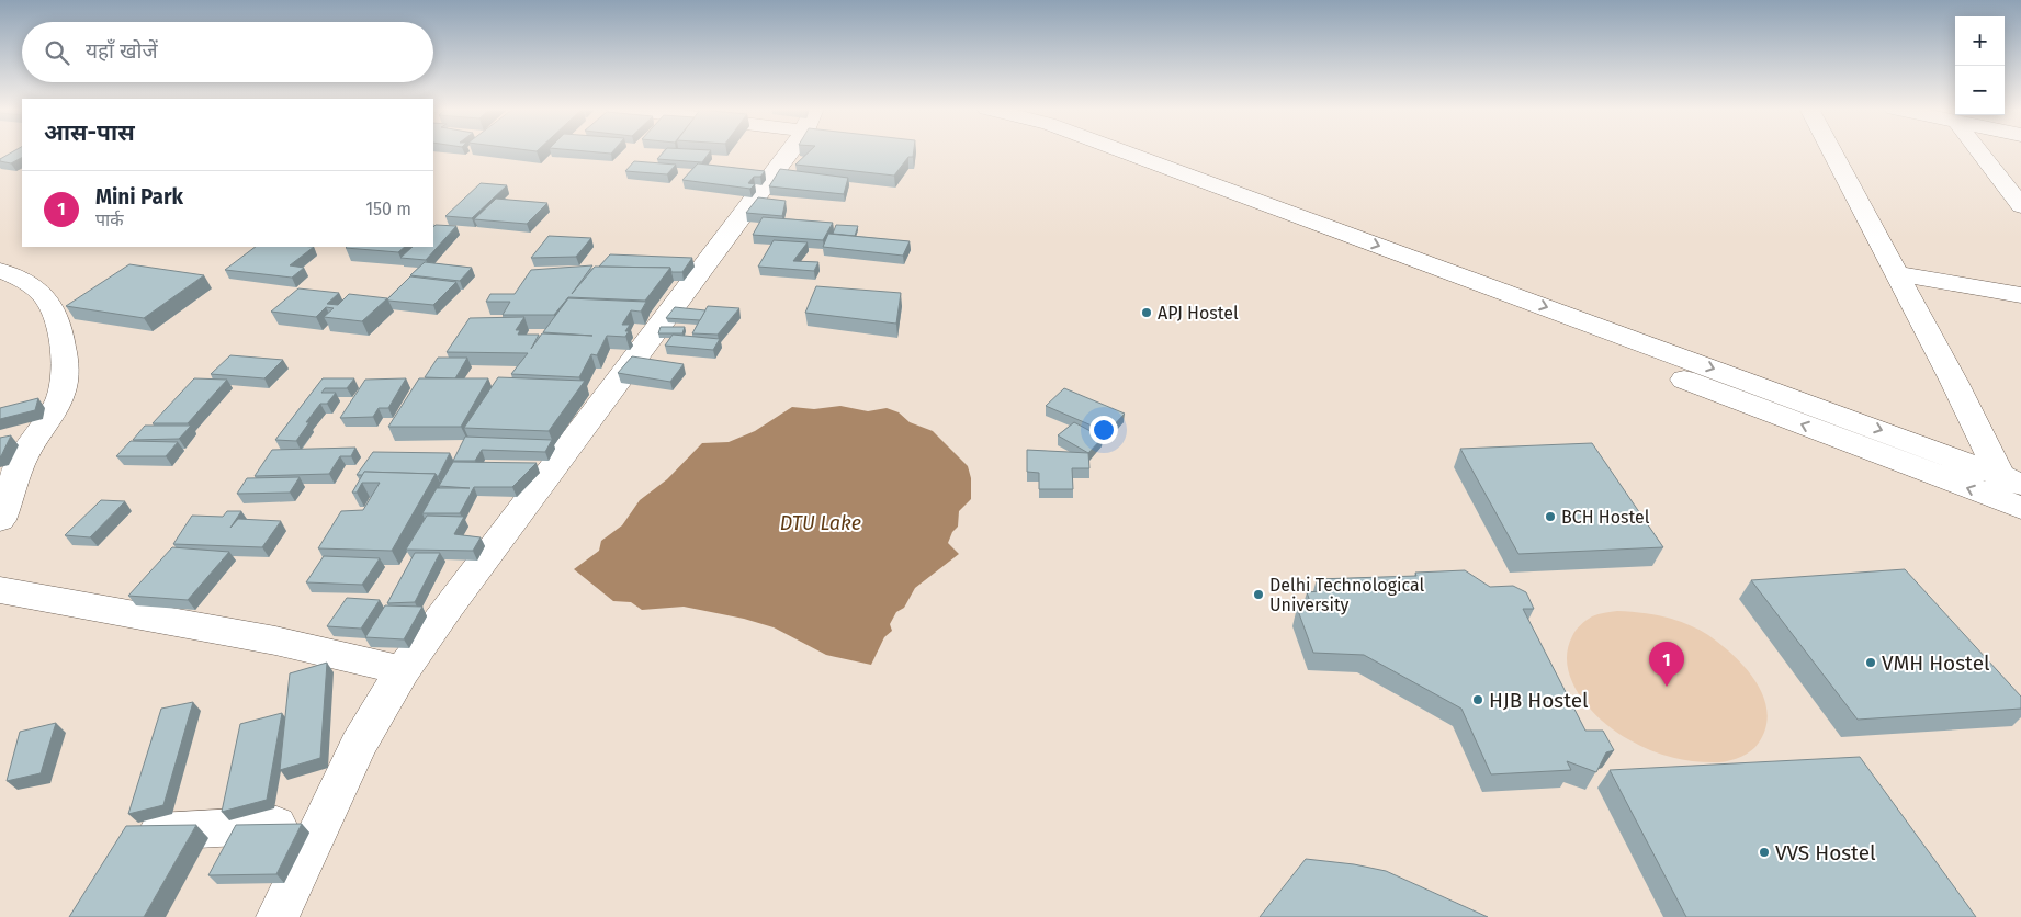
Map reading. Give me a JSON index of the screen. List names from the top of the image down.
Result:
{
  "water": ["DTU Lake"],
  "places": [
    "APJ Hostel",
    "BCH Hostel",
    "Delhi Technological University",
    "VMH Hostel",
    "HJB Hostel",
    "VVS Hostel"
  ],
  "page": {
    "map_buttons": ["+", "−"],
    "search": "यहाँ खोजें",
    "heading": "आस-पास",
    "list": [
      {
        "mark": "1",
        "name": "Mini Park",
        "note": "पार्क",
        "value": "150 m"
      }
    ],
    "pins": "1"
  }
}
